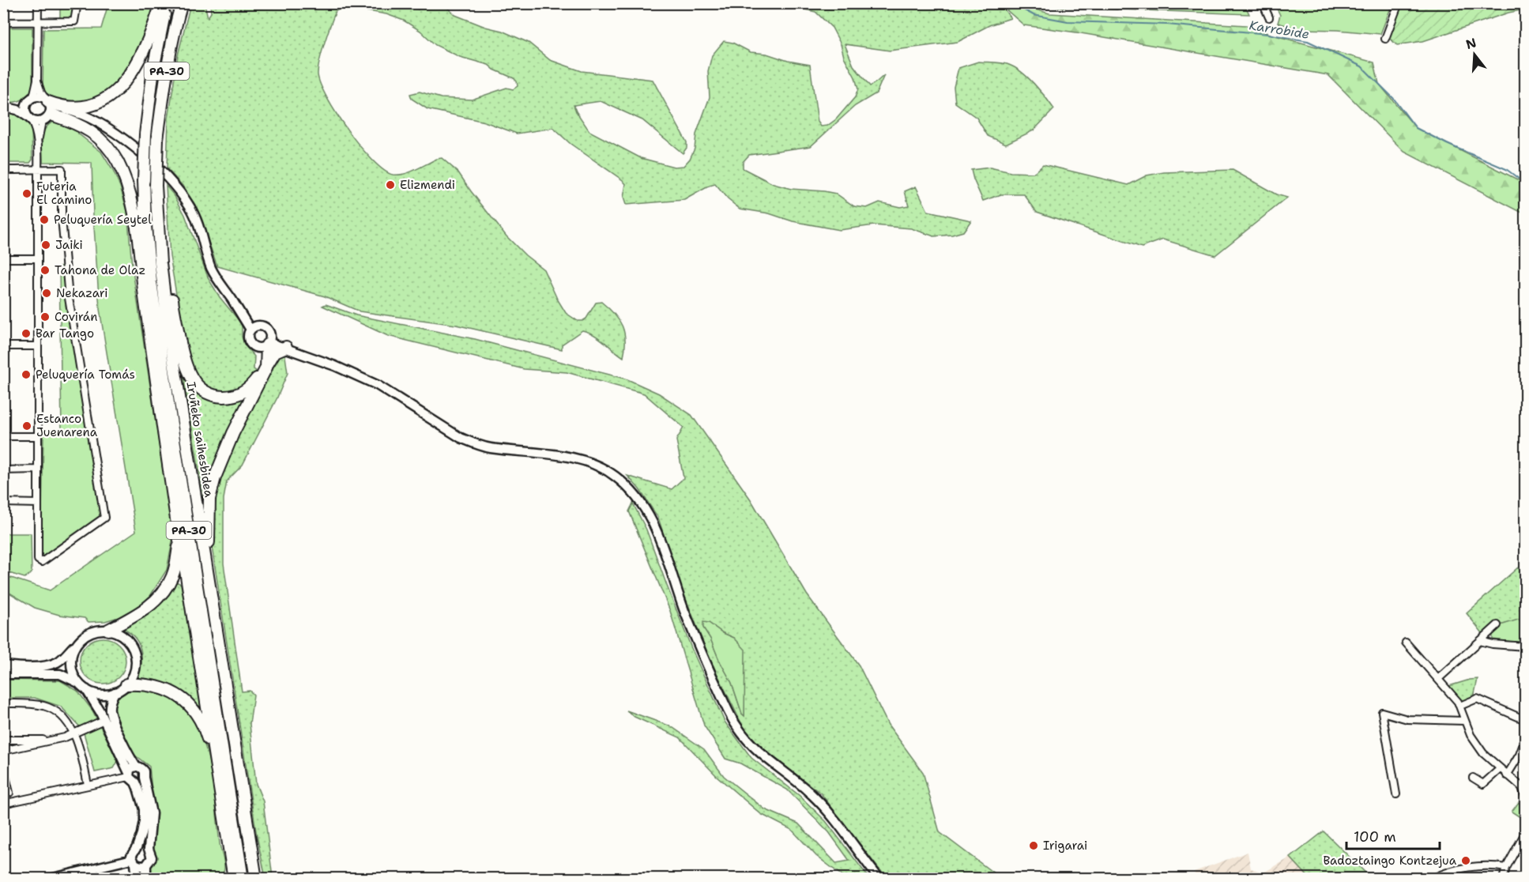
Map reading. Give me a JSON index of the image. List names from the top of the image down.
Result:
{
  "streets": {
    "highway": ["PA-30", "Iruñeko saihesbidea"]
  },
  "water": ["Karrobide"],
  "places": [
    "Elizmendi",
    "Futeria El camino",
    "Peluquería Seytel",
    "Jaiki",
    "Tahona de Olaz",
    "Nekazari",
    "Covirán",
    "Bar Tango",
    "Peluquería Tomás",
    "Estanco Juenarena",
    "Irigarai",
    "Badoztaingo Kontzejua"
  ],
  "scale_bar": "100 m",
  "north": "top"
}
